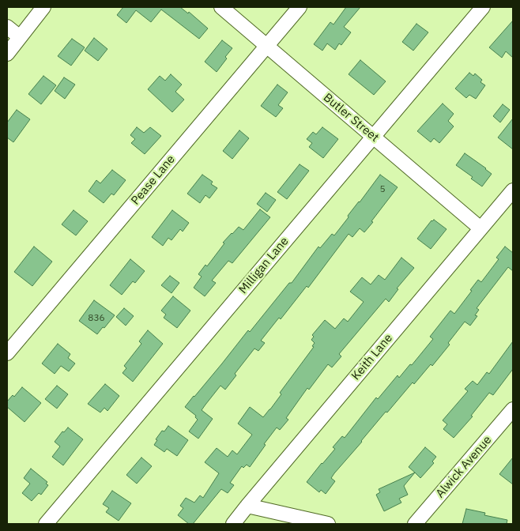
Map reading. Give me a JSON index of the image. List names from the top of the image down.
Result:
{
  "streets": {
    "street": [
      "Butler Street",
      "Pease Lane",
      "Milligan Lane",
      "Keith Lane",
      "Alwick Avenue"
    ]
  },
  "crossings": [
    ["Butler Street", "Pease Lane"],
    ["Butler Street", "Milligan Lane"],
    ["Butler Street", "Keith Lane"]
  ],
  "house_numbers": ["5", "836"]
}
